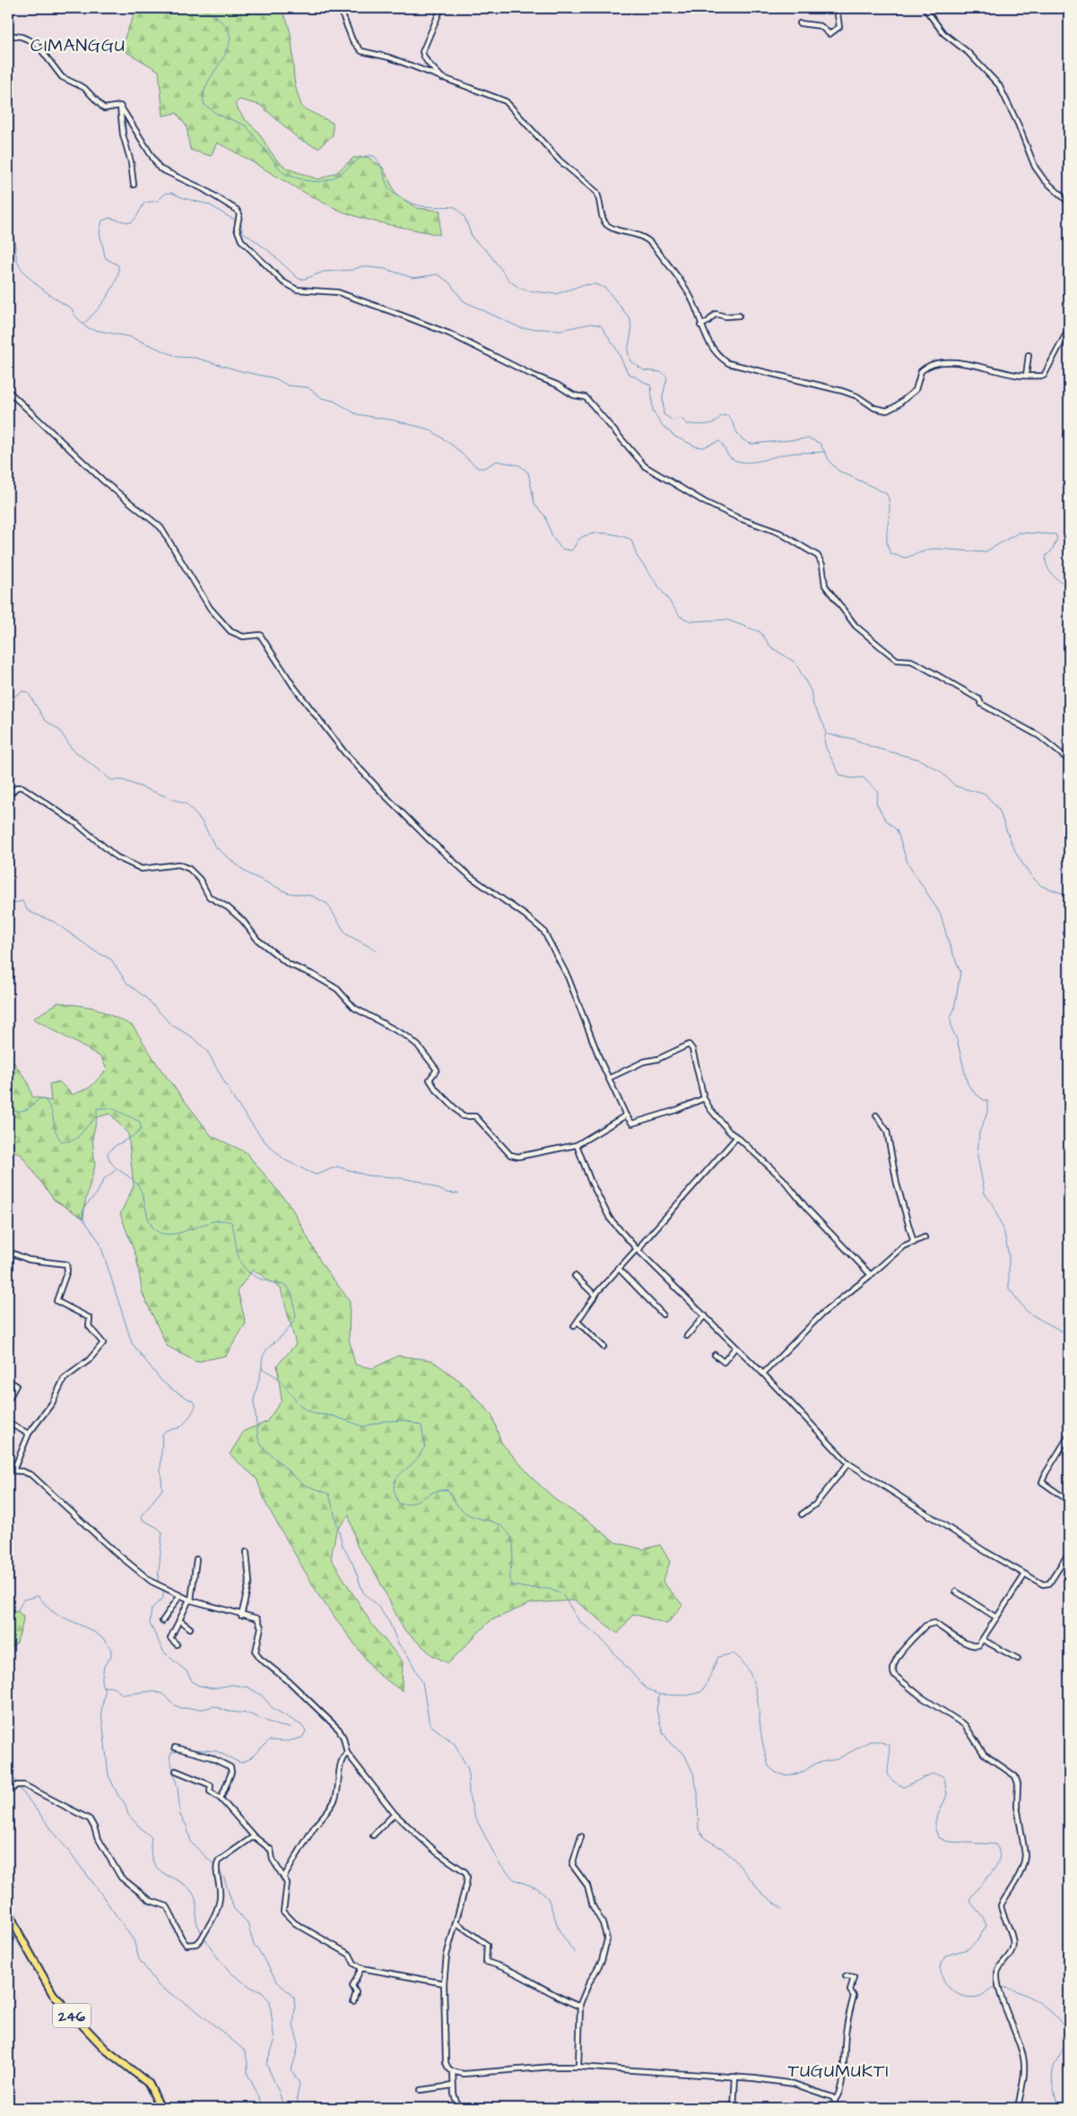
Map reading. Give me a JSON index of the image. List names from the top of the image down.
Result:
{
  "streets": {
    "main road": ["246"]
  },
  "districts": ["CIMANGGU", "TUGUMUKTI"]
}
